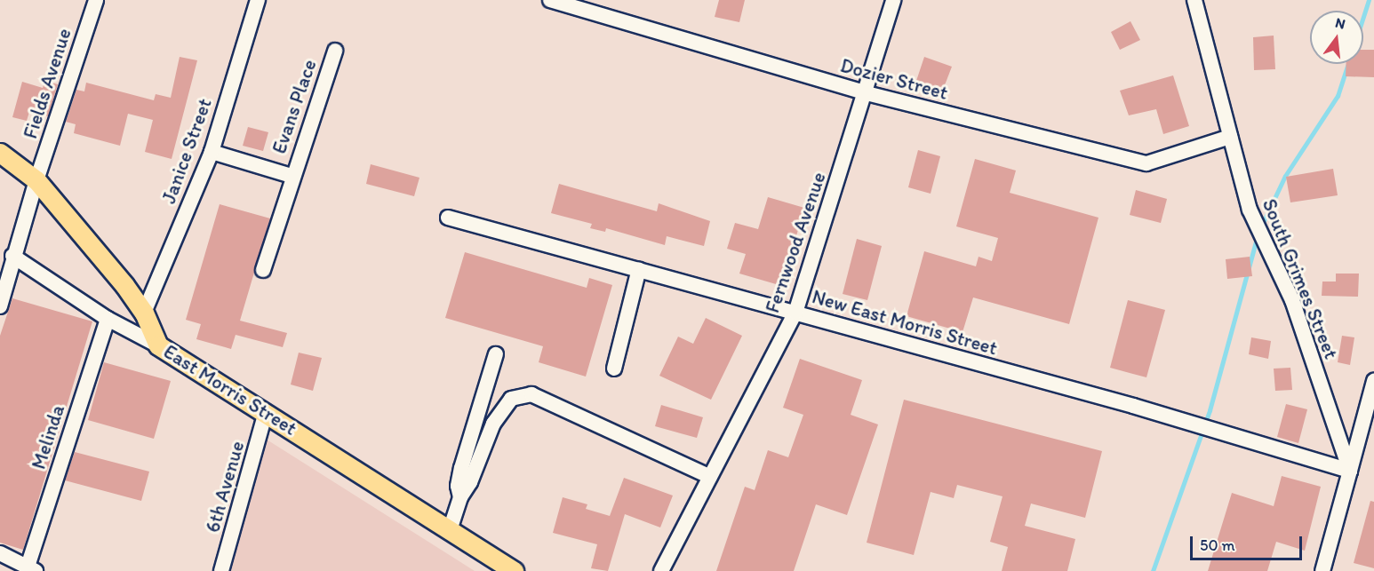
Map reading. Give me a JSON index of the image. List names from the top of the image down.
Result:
{
  "streets": {
    "main road": ["East Morris Street"],
    "street": [
      "Dozier Street",
      "Fields Avenue",
      "Evans Place",
      "Janice Street",
      "Fernwood Avenue",
      "South Grimes Street",
      "New East Morris Street",
      "Melinda",
      "6th Avenue"
    ]
  },
  "crossings": [
    ["Dozier Street", "Fernwood Avenue"],
    ["Dozier Street", "South Grimes Street"],
    ["Fields Avenue", "East Morris Street"],
    ["Evans Place", "Janice Street"],
    ["Janice Street", "East Morris Street"],
    ["Fernwood Avenue", "New East Morris Street"],
    ["South Grimes Street", "New East Morris Street"],
    ["East Morris Street", "6th Avenue"]
  ],
  "scale_bar": "50 m",
  "north": "top"
}
